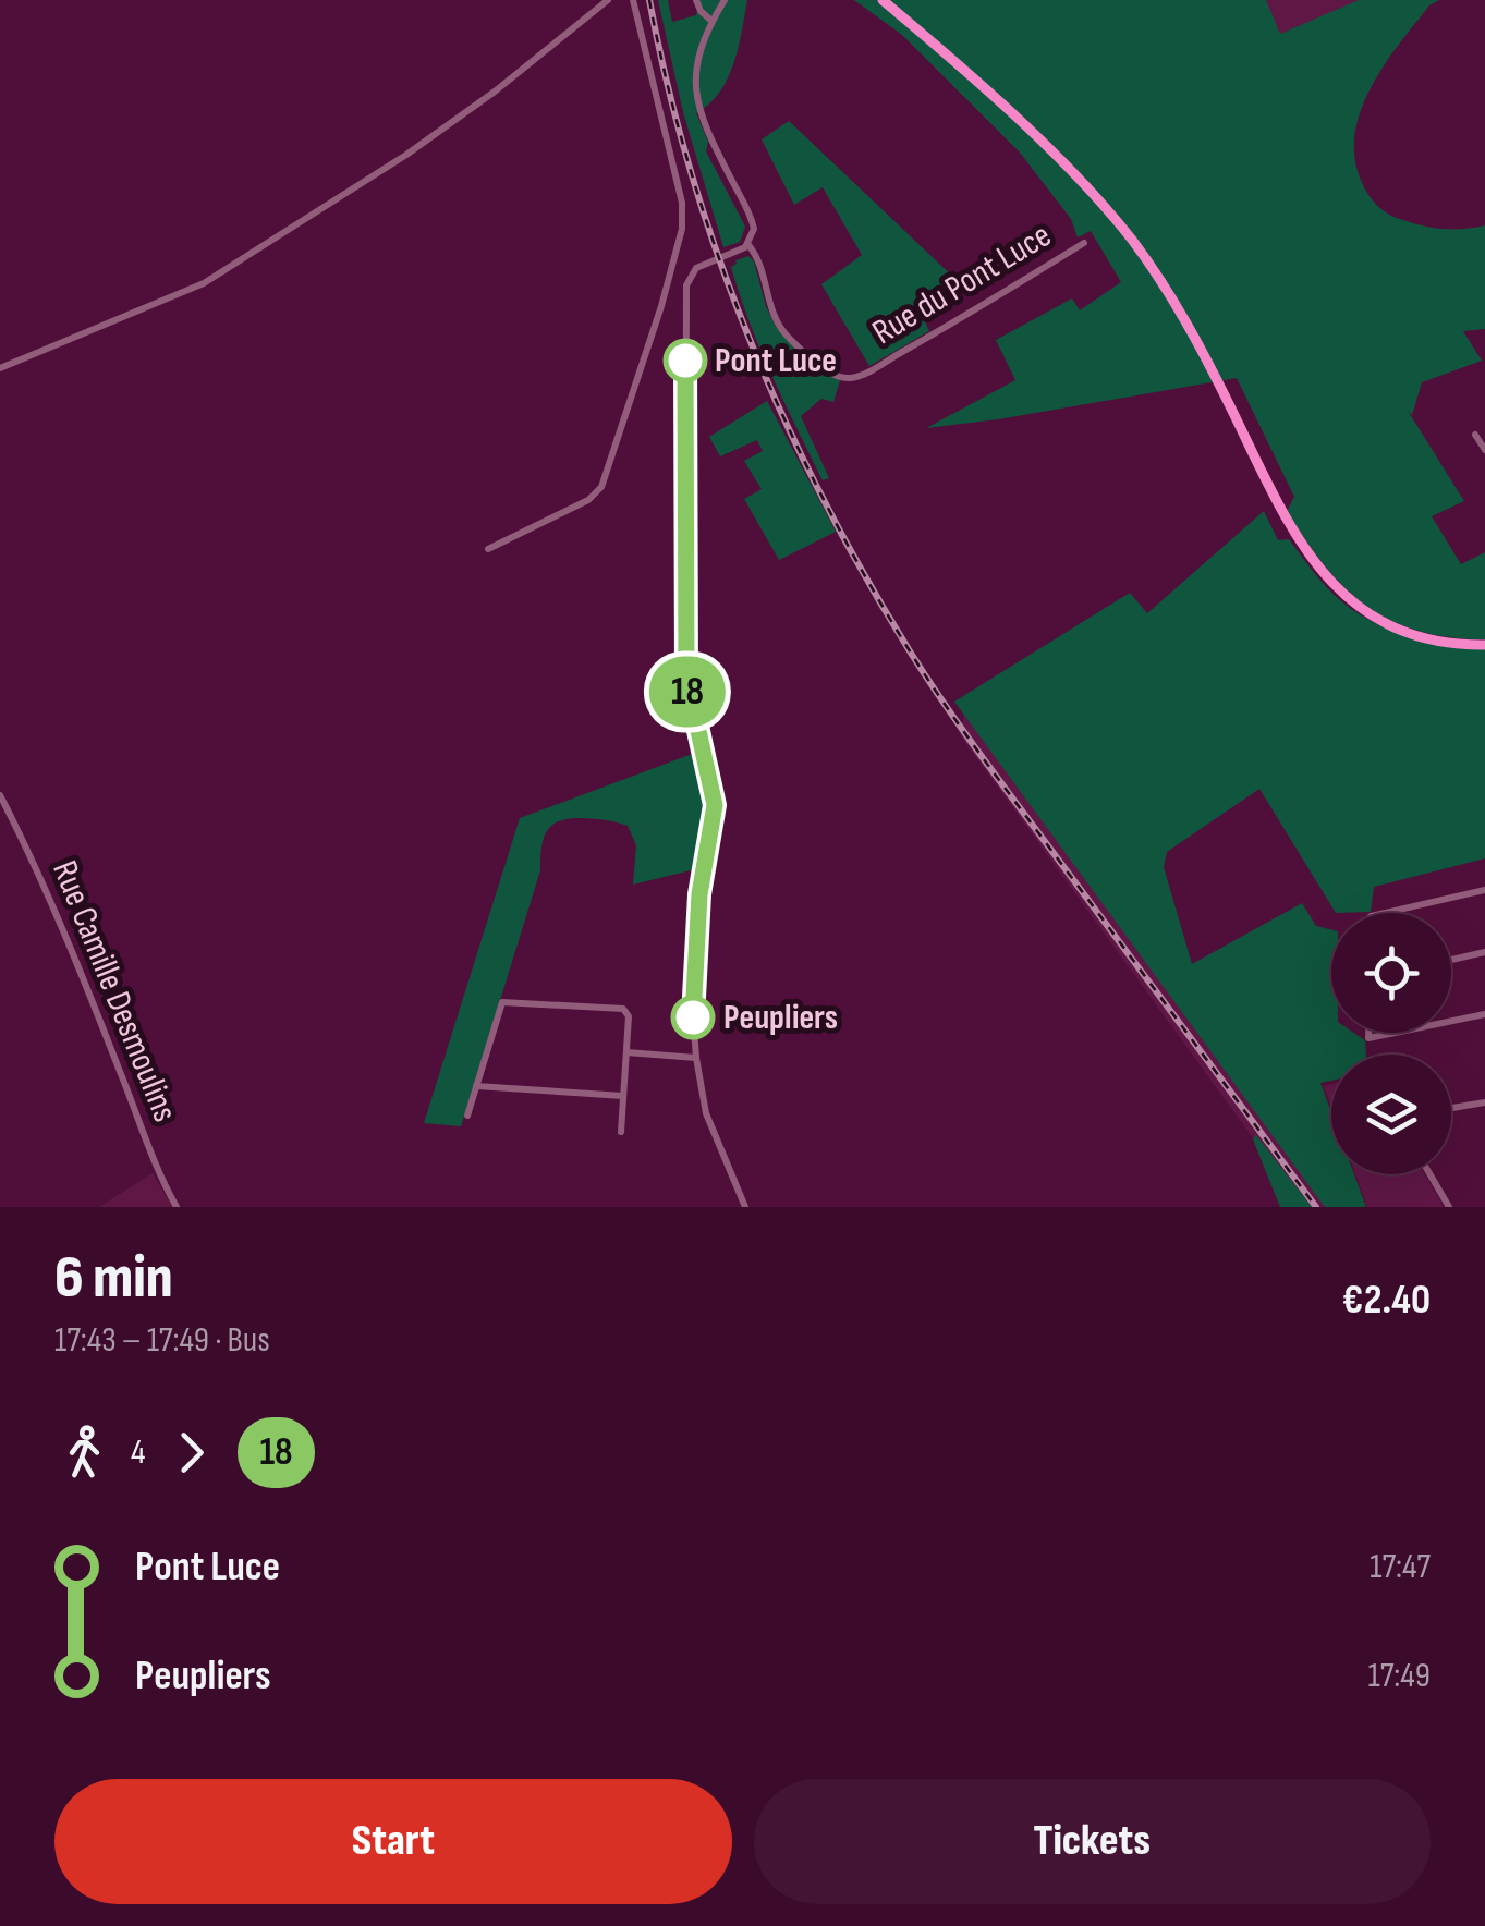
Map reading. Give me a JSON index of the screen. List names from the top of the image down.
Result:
{
  "streets": {
    "street": ["Rue du Pont Luce", "Rue Camille Desmoulins"]
  },
  "places": ["Pont Luce", "Peupliers"],
  "lines": ["bus line 18"],
  "page": {
    "on_map": "18",
    "heading": ["6 min", "17:43 – 17:49 · Bus", "€2.40"],
    "legs": ["4", "18"],
    "list": [
      {
        "name": "Pont Luce",
        "value": "17:47"
      },
      {
        "name": "Peupliers",
        "value": "17:49"
      }
    ],
    "buttons": ["Start", "Tickets"]
  }
}
